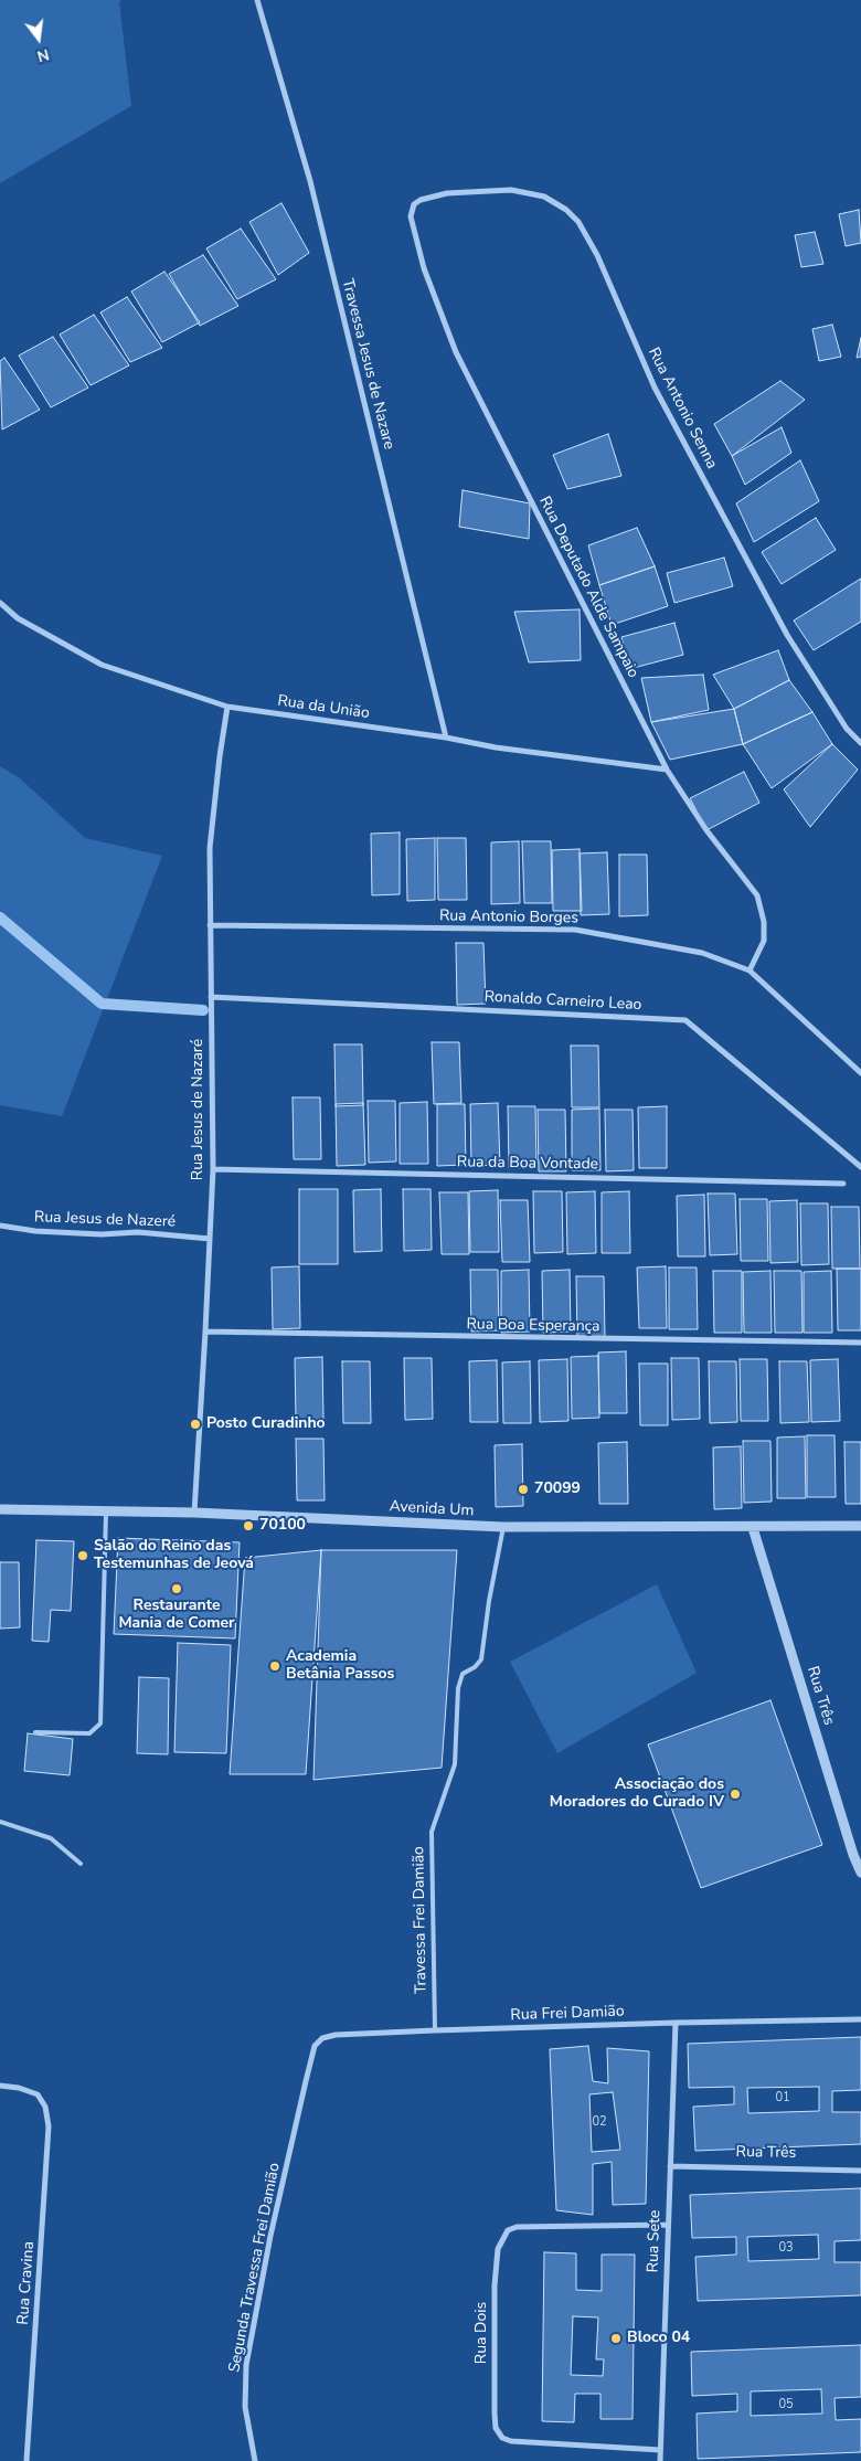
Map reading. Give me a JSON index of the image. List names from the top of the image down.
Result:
{
  "streets": {
    "street": [
      "Travessa Jesus de Nazare",
      "Rua Antonio Senna",
      "Rua Deputado Alde Sampaio",
      "Rua da União",
      "Rua Antonio Borges",
      "Ronaldo Carneiro Leao",
      "Rua Jesus de Nazaré",
      "Rua da Boa Vontade",
      "Rua Jesus de Nazeré",
      "Rua Boa Esperança",
      "Avenida Um",
      "Rua Três",
      "Rua Frei Damião",
      "Rua Sete",
      "Segunda Travessa Frei Damião",
      "Rua Cravina",
      "Rua Dois"
    ],
    "lane": ["Travessa Frei Damião"]
  },
  "crossings": [
    ["Travessa Jesus de Nazare", "Rua da União"],
    ["Rua Antonio Senna", "Rua Deputado Alde Sampaio"],
    ["Rua Deputado Alde Sampaio", "Rua da União"],
    ["Rua Deputado Alde Sampaio", "Rua Antonio Borges"],
    ["Rua da União", "Rua Jesus de Nazaré"],
    ["Rua Antonio Borges", "Rua Jesus de Nazaré"],
    ["Ronaldo Carneiro Leao", "Rua Jesus de Nazaré"],
    ["Rua Jesus de Nazaré", "Rua da Boa Vontade"],
    ["Rua Jesus de Nazaré", "Rua Jesus de Nazeré"],
    ["Rua Jesus de Nazaré", "Rua Boa Esperança"],
    ["Rua Jesus de Nazaré", "Avenida Um"],
    ["Avenida Um", "Rua Três"],
    ["Avenida Um", "Travessa Frei Damião"],
    ["Rua Três", "Rua Sete"],
    ["Travessa Frei Damião", "Rua Frei Damião"],
    ["Rua Frei Damião", "Rua Sete"],
    ["Rua Frei Damião", "Segunda Travessa Frei Damião"],
    ["Rua Sete", "Rua Dois"]
  ],
  "places": [
    "Posto Curadinho",
    "70099",
    "70100",
    "Salão do Reino das Testemunhas de Jeová",
    "Restaurante Mania de Comer",
    "Academia Betânia Passos",
    "Associação dos Moradores do Curado IV",
    "Bloco 04"
  ],
  "house_numbers": [
    "01",
    "02",
    "03",
    "05"
  ],
  "north": "bottom"
}
